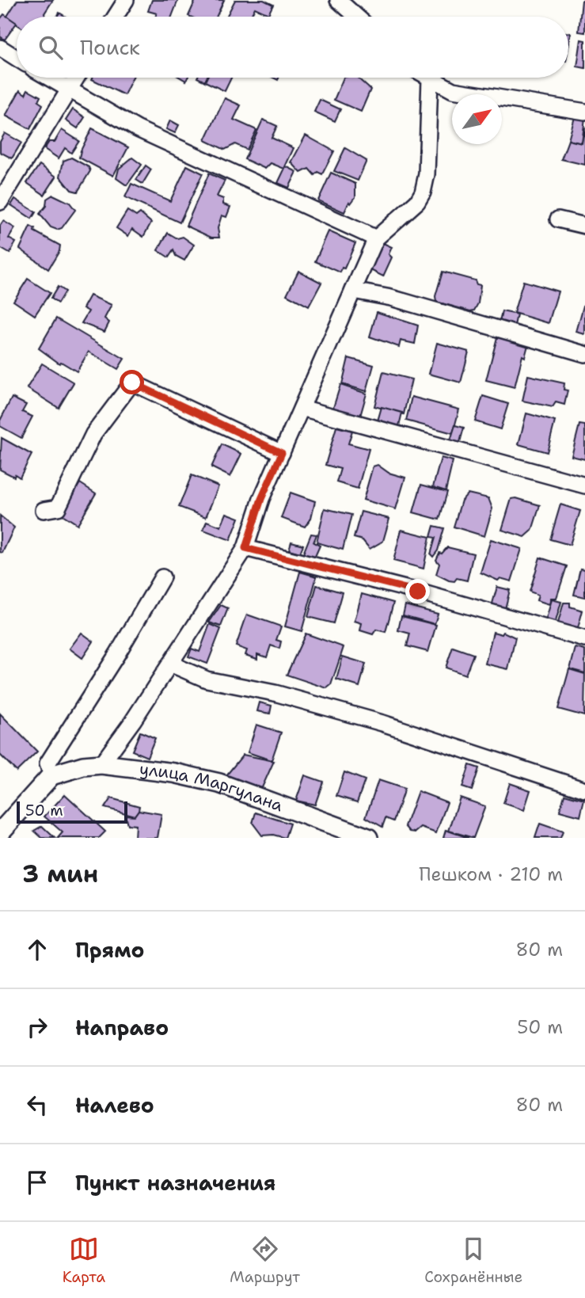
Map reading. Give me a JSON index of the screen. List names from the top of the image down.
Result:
{
  "streets": {
    "street": ["улица Маргулана"]
  },
  "scale_bar": "50 m",
  "north": "top right",
  "page": {
    "search": "Поиск",
    "scale": "50 m",
    "heading": ["3 мин", "Пешком · 210 m"],
    "list": [
      ["Прямо", "80 m"],
      ["Направо", "50 m"],
      ["Налево", "80 m"],
      "Пункт назначения"
    ],
    "nav": ["Карта", "Маршрут", "Сохранённые"]
  }
}
